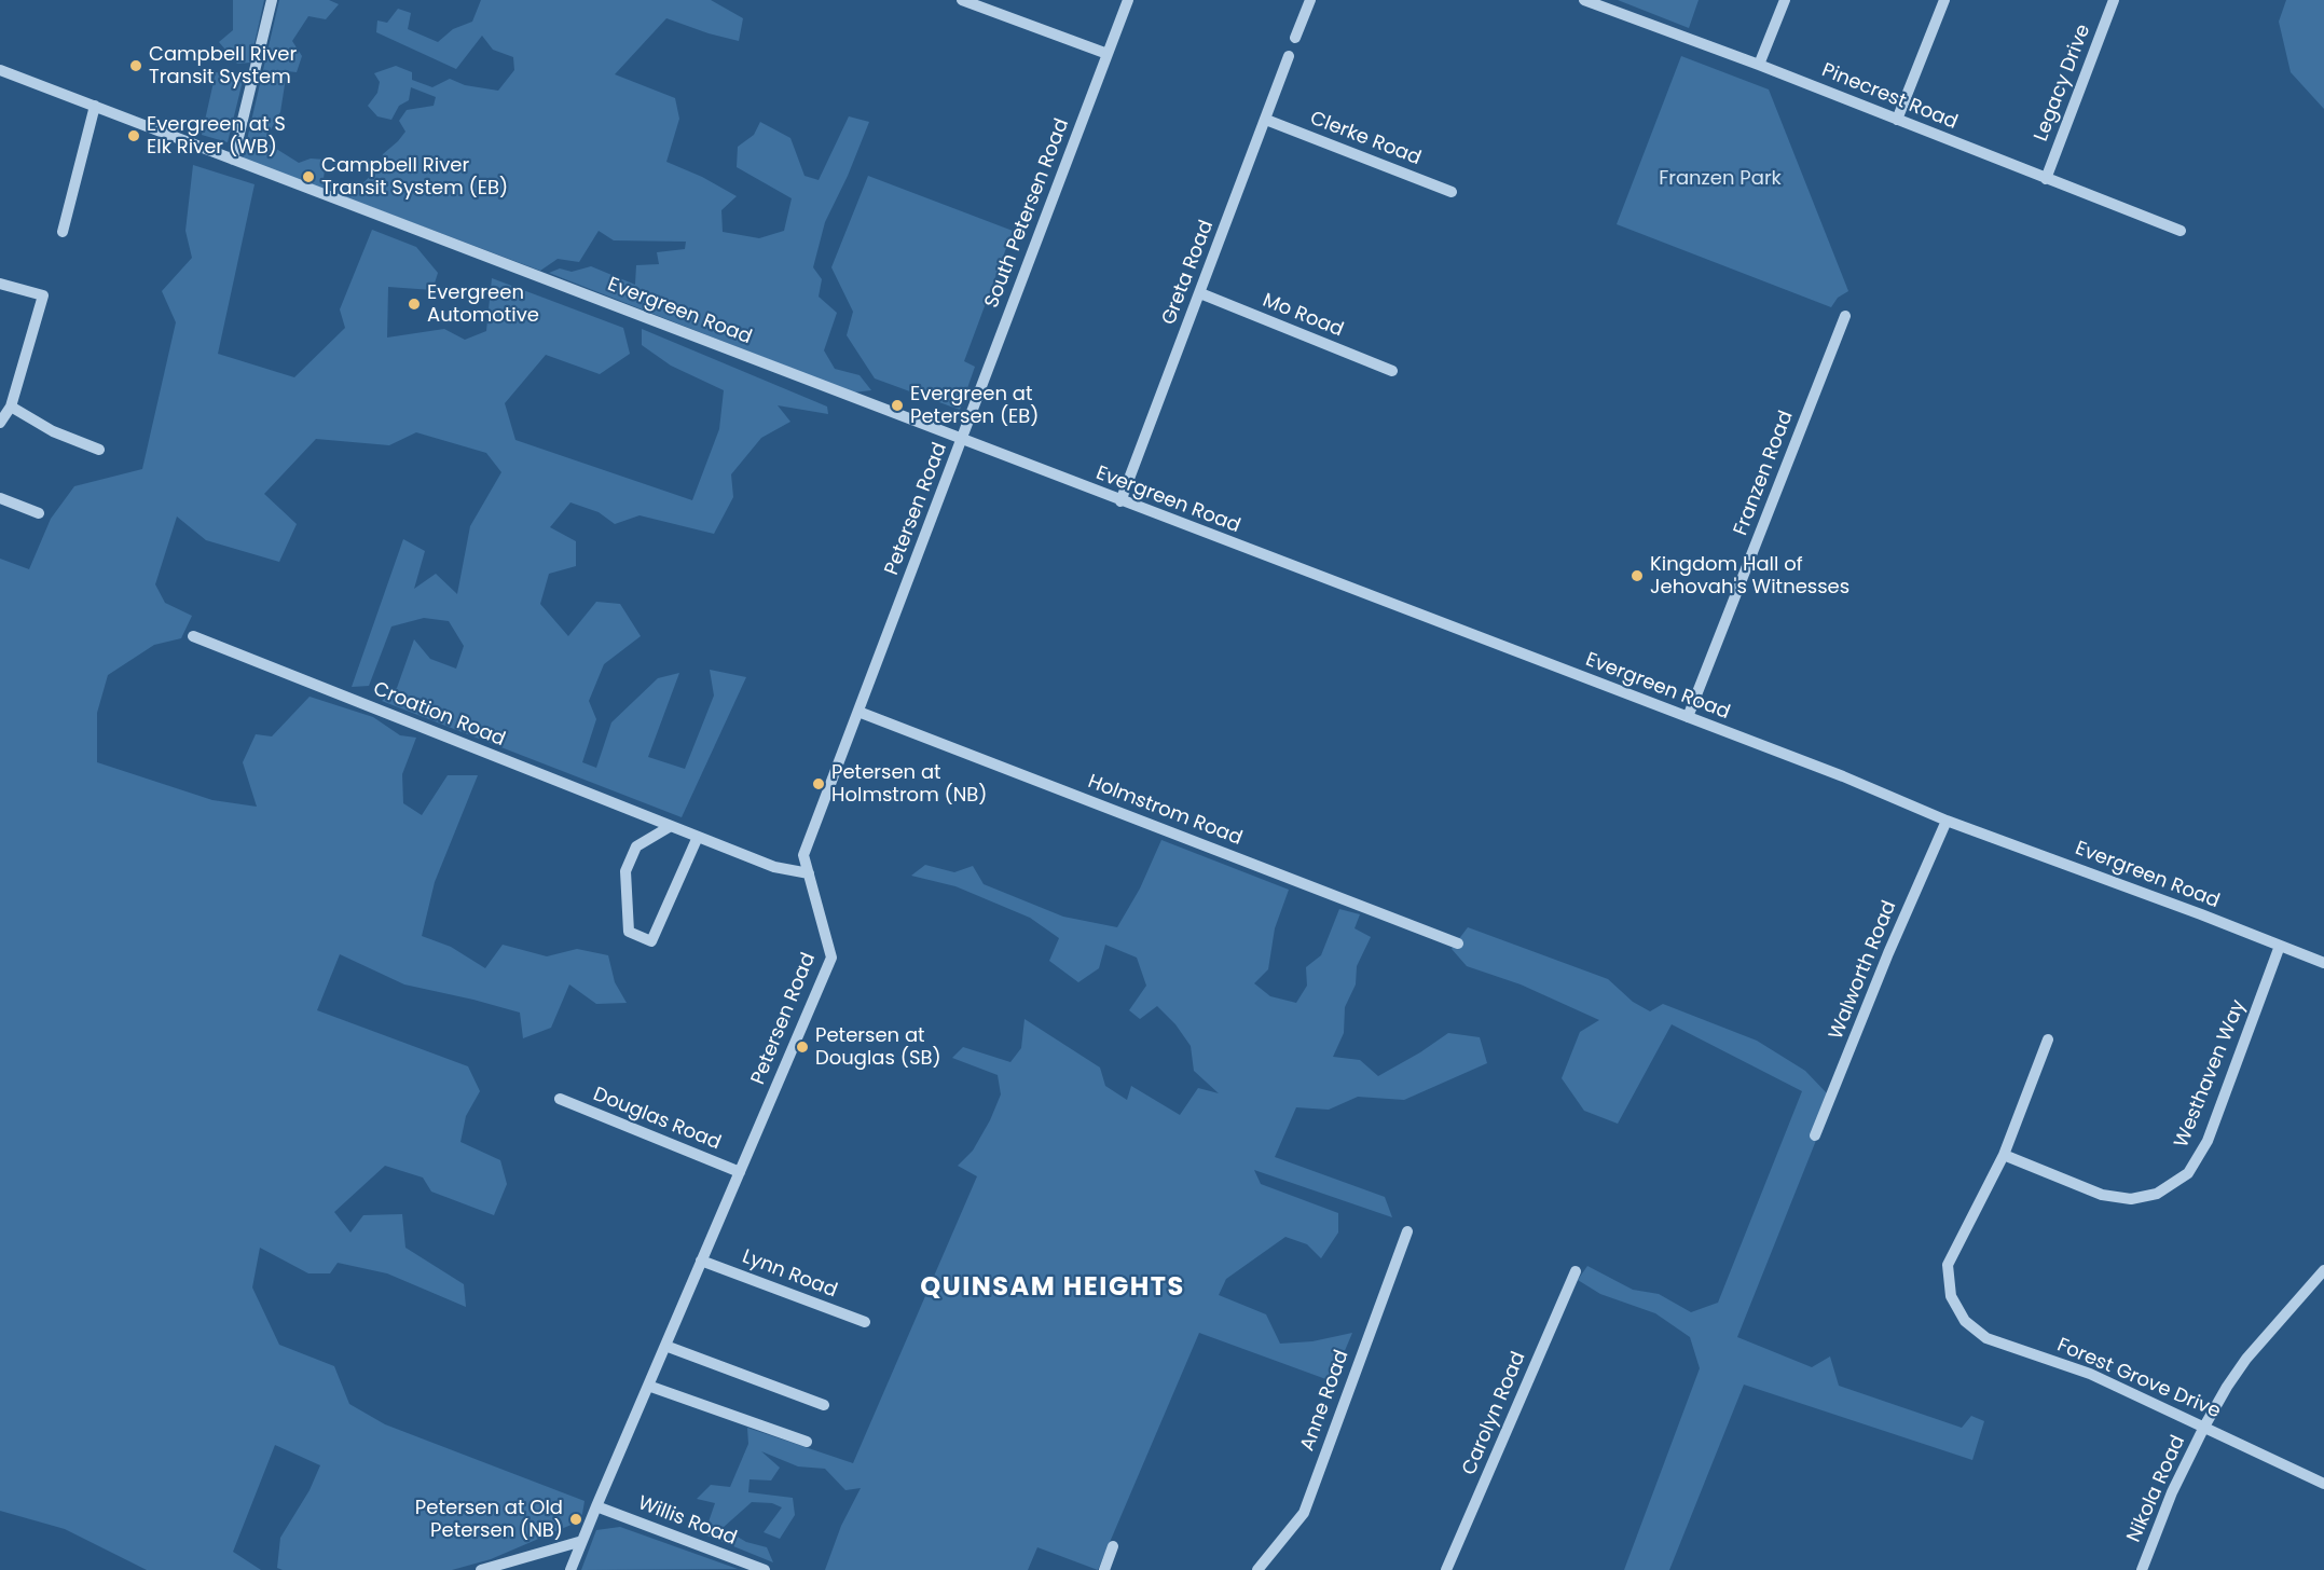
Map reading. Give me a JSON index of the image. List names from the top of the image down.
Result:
{
  "streets": {
    "street": [
      "Legacy Drive",
      "Pinecrest Road",
      "Clerke Road",
      "South Petersen Road",
      "Greta Road",
      "Evergreen Road",
      "Mo Road",
      "Franzen Road",
      "Petersen Road",
      "Croation Road",
      "Holmstrom Road",
      "Walworth Road",
      "Westhaven Way",
      "Douglas Road",
      "Lynn Road",
      "Forest Grove Drive",
      "Anne Road",
      "Carolyn Road",
      "Nikola Road",
      "Willis Road"
    ]
  },
  "crossings": [
    ["Legacy Drive", "Pinecrest Road"],
    ["Clerke Road", "Greta Road"],
    ["South Petersen Road", "Evergreen Road"],
    ["South Petersen Road", "Petersen Road"],
    ["Greta Road", "Evergreen Road"],
    ["Greta Road", "Mo Road"],
    ["Evergreen Road", "Franzen Road"],
    ["Evergreen Road", "Petersen Road"],
    ["Evergreen Road", "Walworth Road"],
    ["Evergreen Road", "Westhaven Way"],
    ["Petersen Road", "Croation Road"],
    ["Petersen Road", "Holmstrom Road"],
    ["Petersen Road", "Douglas Road"],
    ["Petersen Road", "Lynn Road"],
    ["Petersen Road", "Willis Road"],
    ["Westhaven Way", "Forest Grove Drive"],
    ["Forest Grove Drive", "Nikola Road"]
  ],
  "districts": ["QUINSAM HEIGHTS"],
  "parks": ["Franzen Park"],
  "places": [
    "Campbell River Transit System",
    "Evergreen at S Elk River (WB)",
    "Campbell River Transit System (EB)",
    "Evergreen Automotive",
    "Evergreen at Petersen (EB)",
    "Kingdom Hall of Jehovah's Witnesses",
    "Petersen at Holmstrom (NB)",
    "Petersen at Douglas (SB)",
    "Petersen at Old Petersen (NB)"
  ]
}
